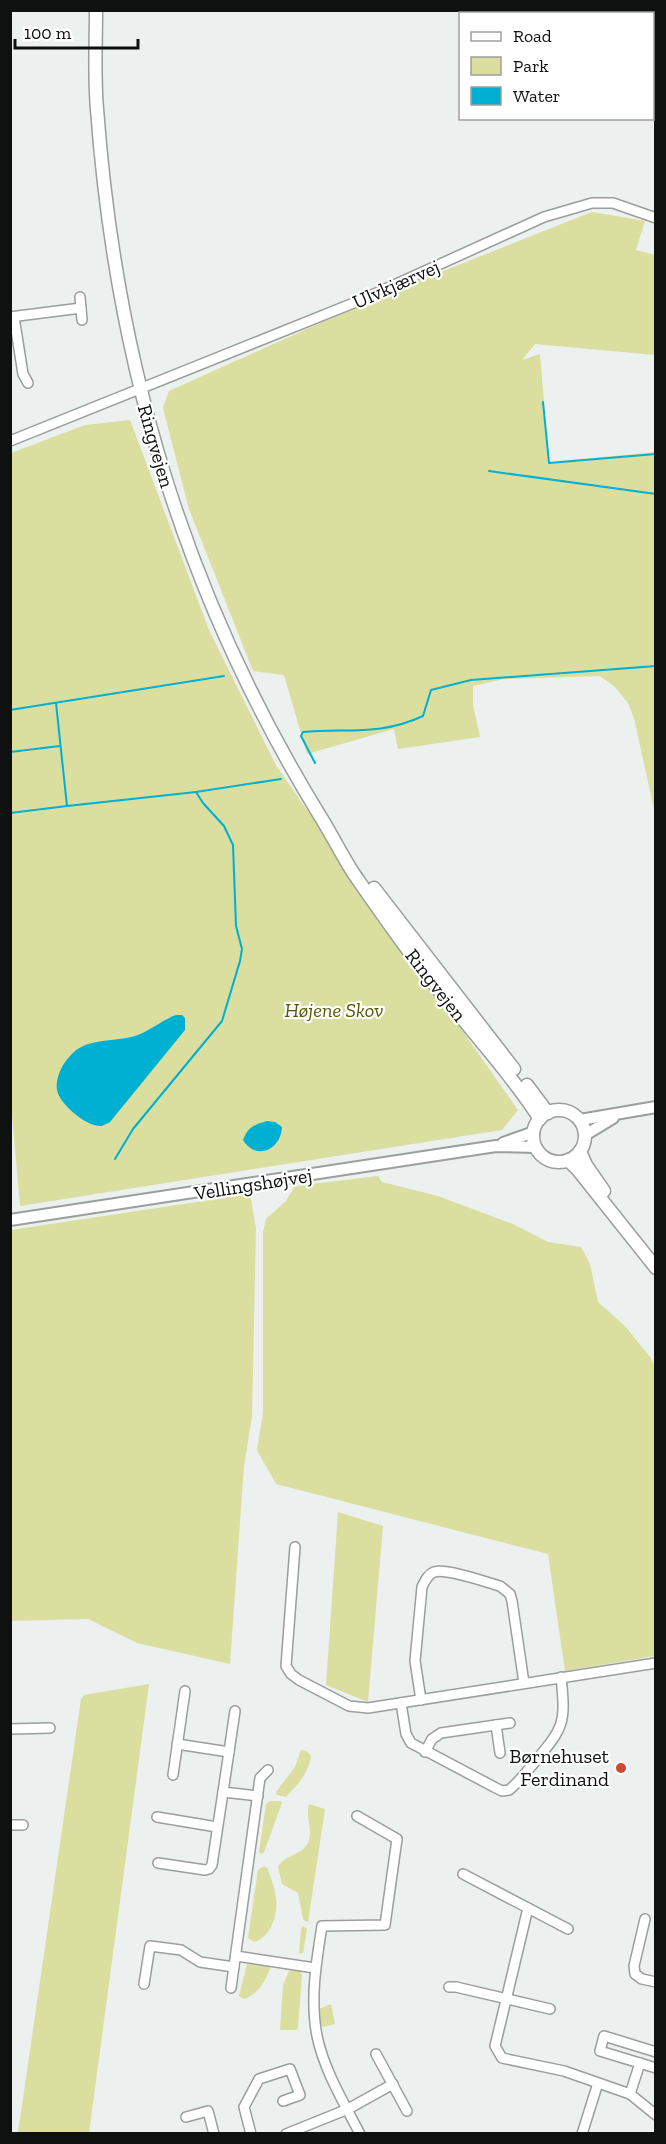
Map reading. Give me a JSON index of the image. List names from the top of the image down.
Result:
{
  "streets": {
    "main road": ["Ringvejen"],
    "street": ["Ulvkjærvej", "Vellingshøjvej"]
  },
  "crossings": [
    ["Ulvkjærvej", "Ringvejen"],
    ["Ringvejen", "Vellingshøjvej"]
  ],
  "parks": ["Højene Skov"],
  "places": ["Børnehuset Ferdinand"],
  "legend": ["Road", "Park", "Water"],
  "scale_bar": "100 m"
}
